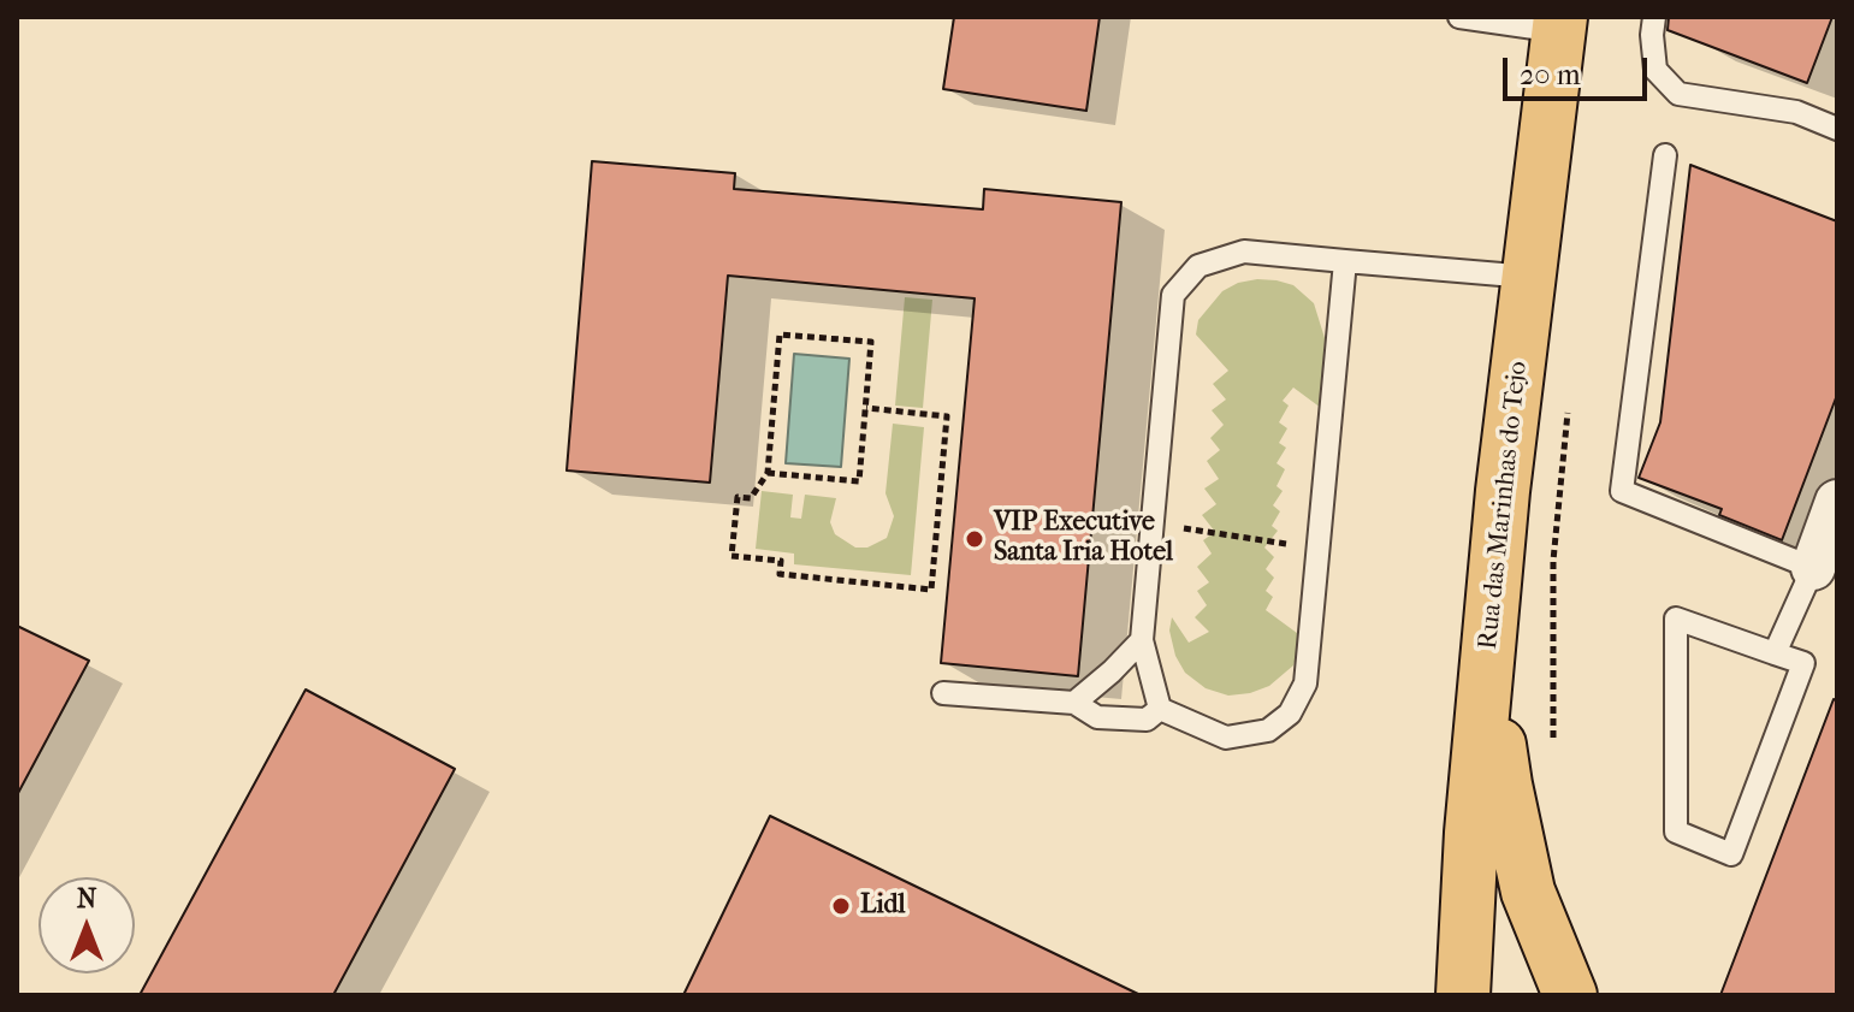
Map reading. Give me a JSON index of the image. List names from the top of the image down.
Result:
{
  "streets": {
    "main road": ["Rua das Marinhas do Tejo"]
  },
  "places": ["VIP Executive Santa Iria Hotel", "Lidl"],
  "scale_bar": "20 m",
  "north": "top"
}
